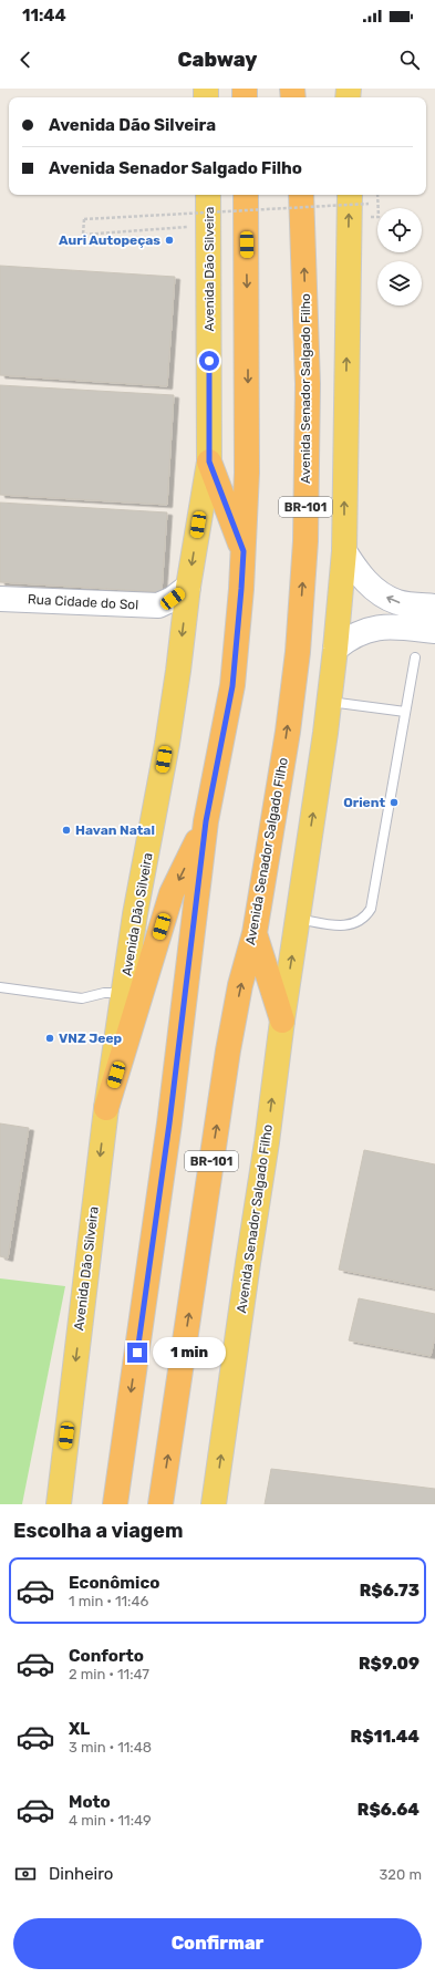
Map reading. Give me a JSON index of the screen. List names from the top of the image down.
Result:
{
  "streets": {
    "highway": ["Avenida Senador Salgado Filho", "BR-101"],
    "main road": ["Avenida Dão Silveira", "Rua Cidade do Sol"]
  },
  "crossings": [
    ["Avenida Dão Silveira", "Rua Cidade do Sol"]
  ],
  "one_way": ["Avenida Dão Silveira"],
  "places": [
    "Auri Autopeças",
    "Orient",
    "Havan Natal",
    "VNZ Jeep"
  ],
  "page": {
    "status": "11:44",
    "header": "Cabway",
    "banner": ["Avenida Dão Silveira", "Avenida Senador Salgado Filho"],
    "bubble": "1 min",
    "heading": "Escolha a viagem",
    "list": [
      {
        "name": "Econômico",
        "note": "1 min · 11:46",
        "value": "R$6.73"
      },
      {
        "name": "Conforto",
        "note": "2 min · 11:47",
        "value": "R$9.09"
      },
      {
        "name": "XL",
        "note": "3 min · 11:48",
        "value": "R$11.44"
      },
      {
        "name": "Moto",
        "note": "4 min · 11:49",
        "value": "R$6.64"
      }
    ],
    "pay": ["Dinheiro", "320 m"],
    "buttons": "Confirmar"
  }
}
